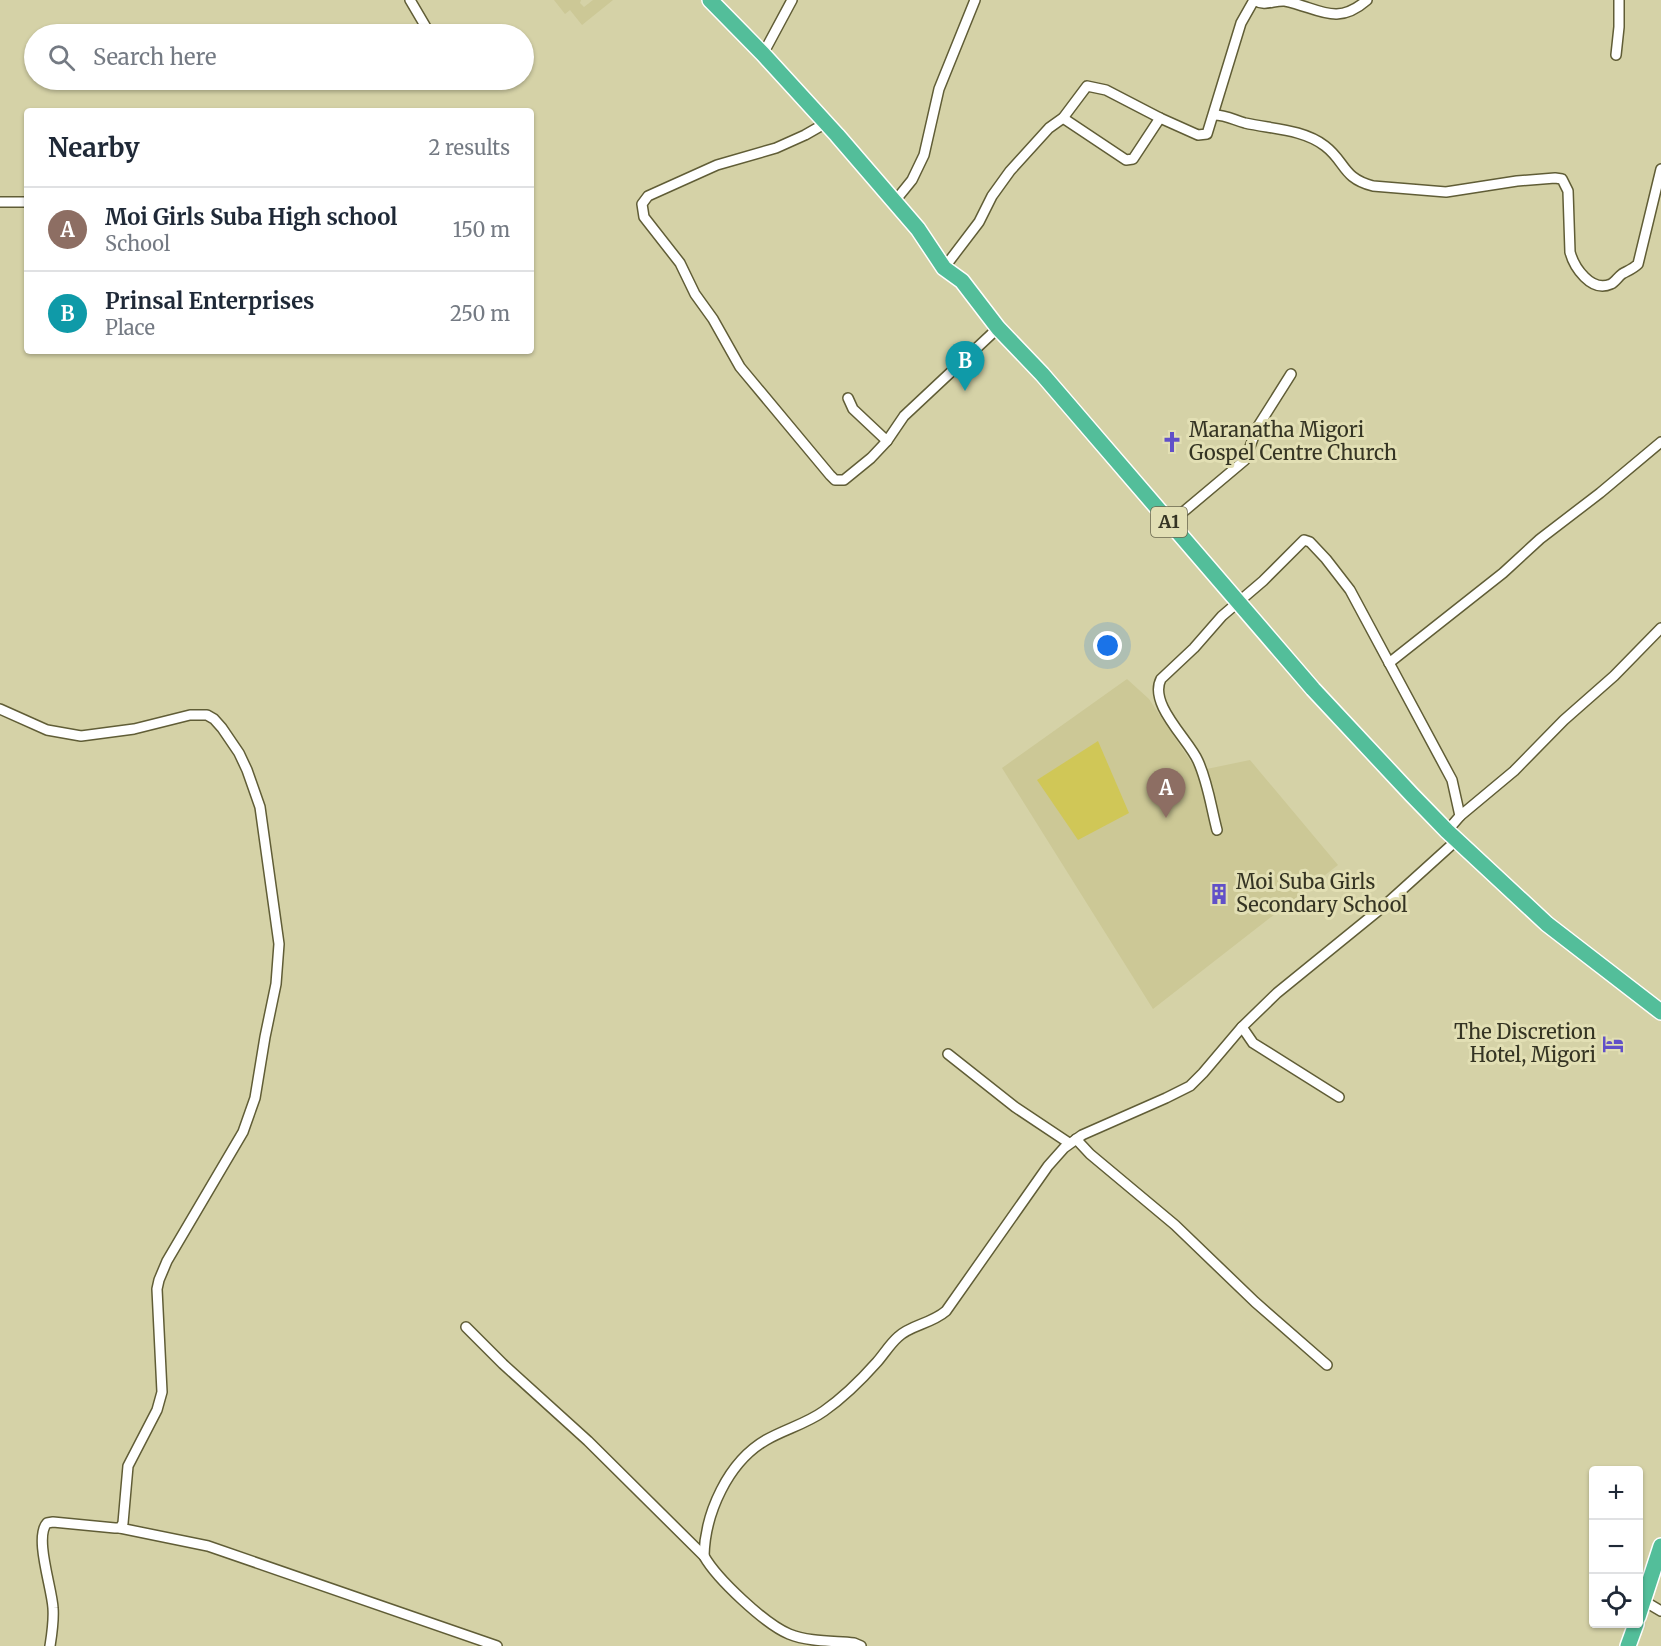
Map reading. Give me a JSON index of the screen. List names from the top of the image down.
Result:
{
  "streets": {
    "highway": ["A1"]
  },
  "places": {
    "church": ["Maranatha Migori Gospel Centre Church"],
    "building": ["Moi Suba Girls Secondary School"],
    "hotel": ["The Discretion Hotel, Migori"]
  },
  "page": {
    "search": "Search here",
    "heading": ["Nearby", "2 results"],
    "list": [
      {
        "mark": "A",
        "name": "Moi Girls Suba High school",
        "note": "School",
        "value": "150 m"
      },
      {
        "mark": "B",
        "name": "Prinsal Enterprises",
        "note": "Place",
        "value": "250 m"
      }
    ],
    "pins": ["B", "A"],
    "map_buttons": ["+", "−"]
  }
}
